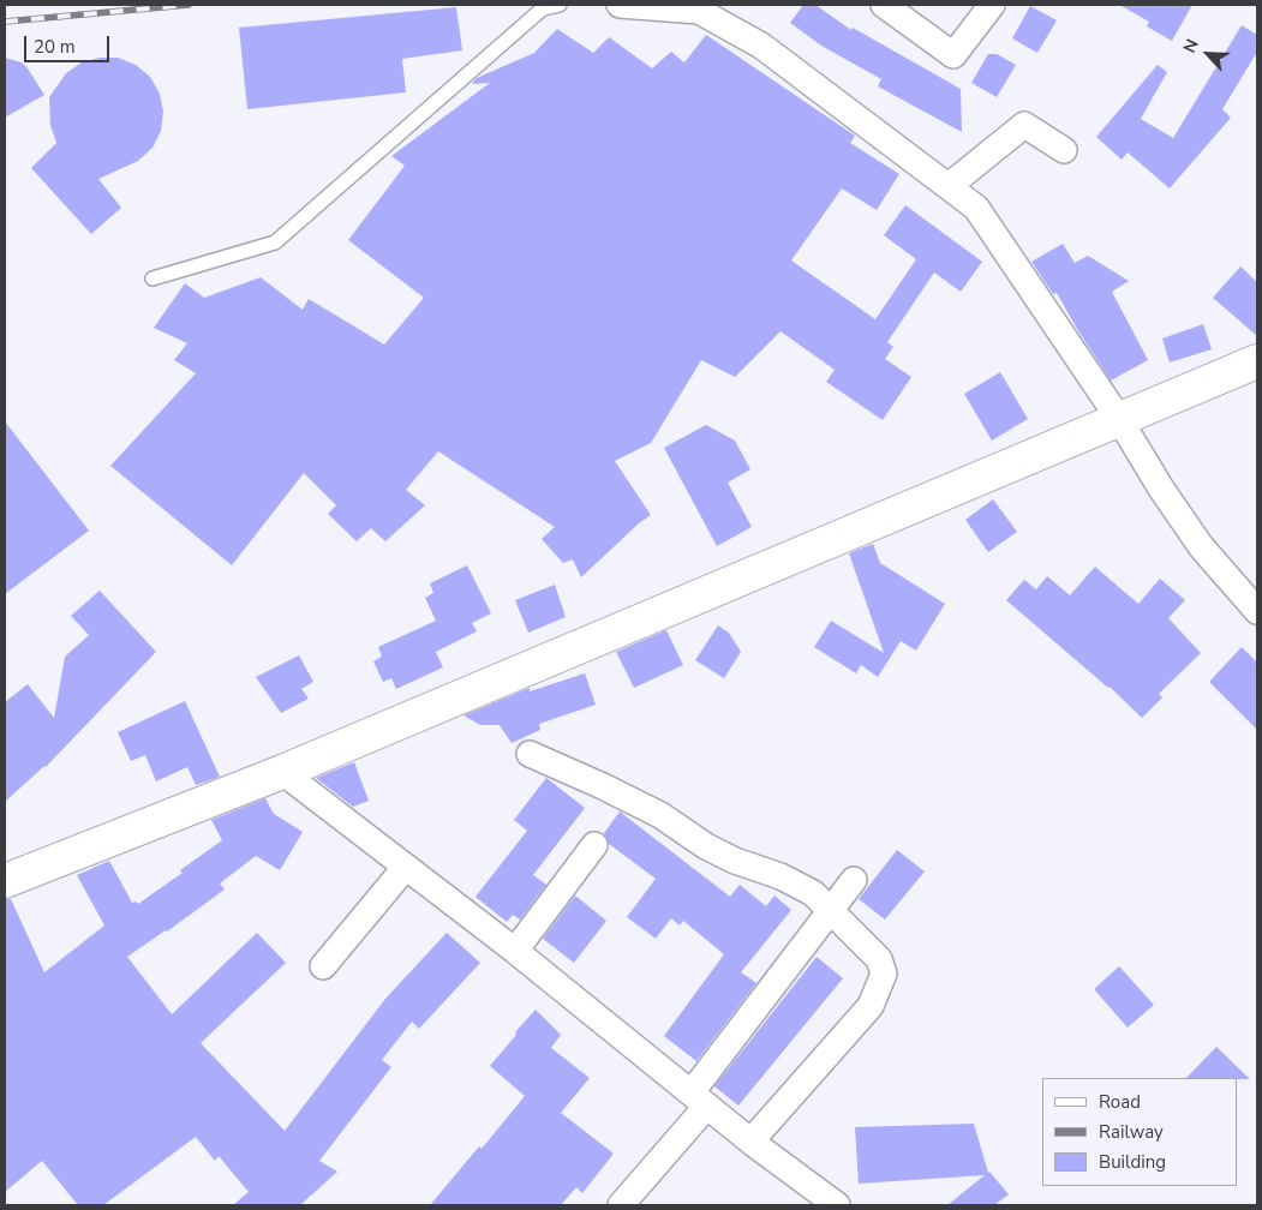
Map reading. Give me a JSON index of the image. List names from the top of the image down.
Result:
{
  "legend": ["Road", "Railway", "Building"],
  "scale_bar": "20 m",
  "north": "top left"
}
